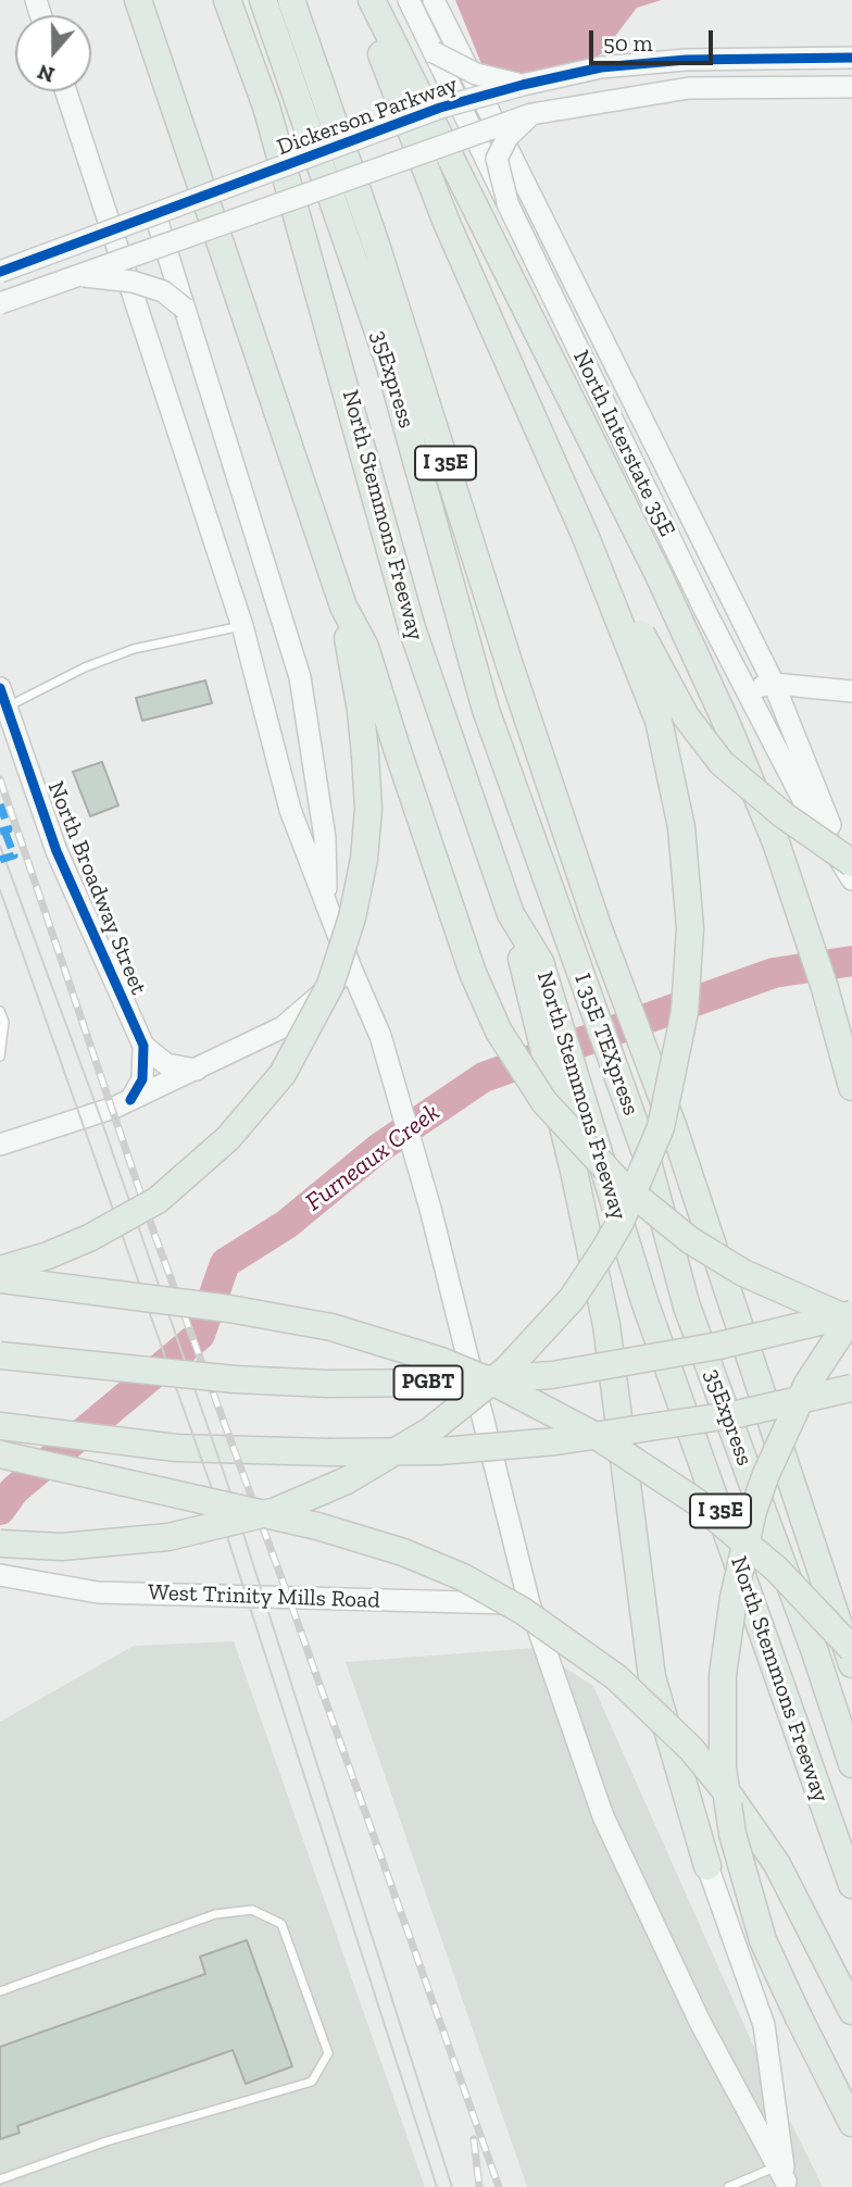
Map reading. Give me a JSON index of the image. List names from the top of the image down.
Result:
{
  "streets": {
    "highway": [
      "35Express",
      "I 35E",
      "North Stemmons Freeway",
      "I 35E TEXpress",
      "PGBT"
    ],
    "main road": [
      "Dickerson Parkway",
      "North Interstate 35E",
      "North Broadway Street",
      "West Trinity Mills Road"
    ]
  },
  "crossings": [
    ["Dickerson Parkway", "North Interstate 35E"],
    ["35Express", "I 35E TEXpress"]
  ],
  "water": ["Furneaux Creek"],
  "scale_bar": "50 m",
  "north": "bottom"
}
